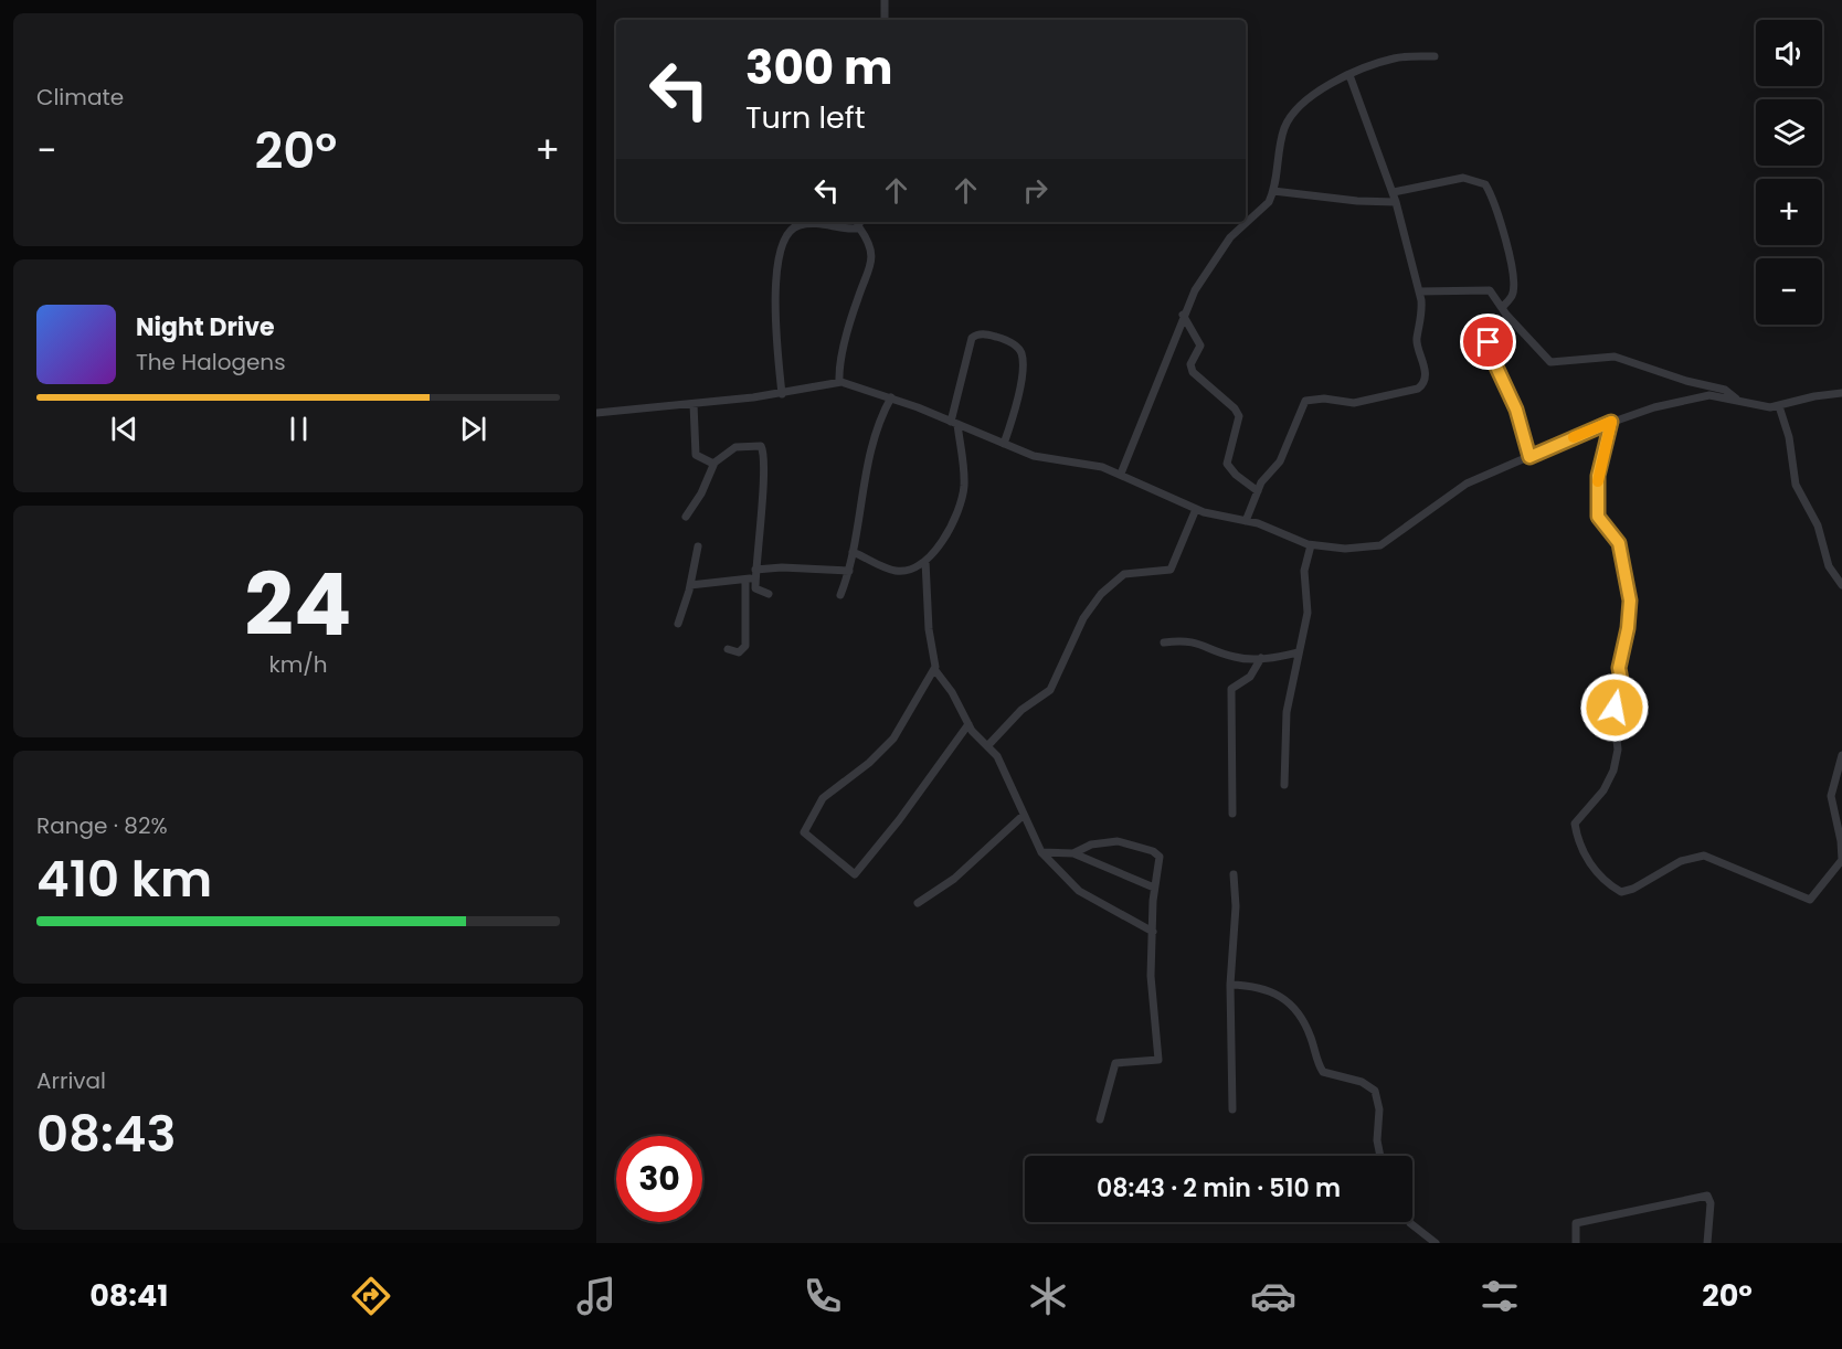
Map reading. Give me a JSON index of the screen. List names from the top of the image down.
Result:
{
  "page": {
    "tile": [
      "Climate",
      ["24", "km/h"],
      ["Range · 82%", "410 km"],
      ["Arrival", "08:43"]
    ],
    "map_buttons": ["+", "−"],
    "turn": ["300 m", "Turn left"],
    "heat": ["−", "20°", "+"],
    "song": ["Night Drive", "The Halogens"],
    "limit": "30",
    "trip": "08:43 · 2 min · 510 m",
    "tabs": ["08:41", "20°"]
  }
}
